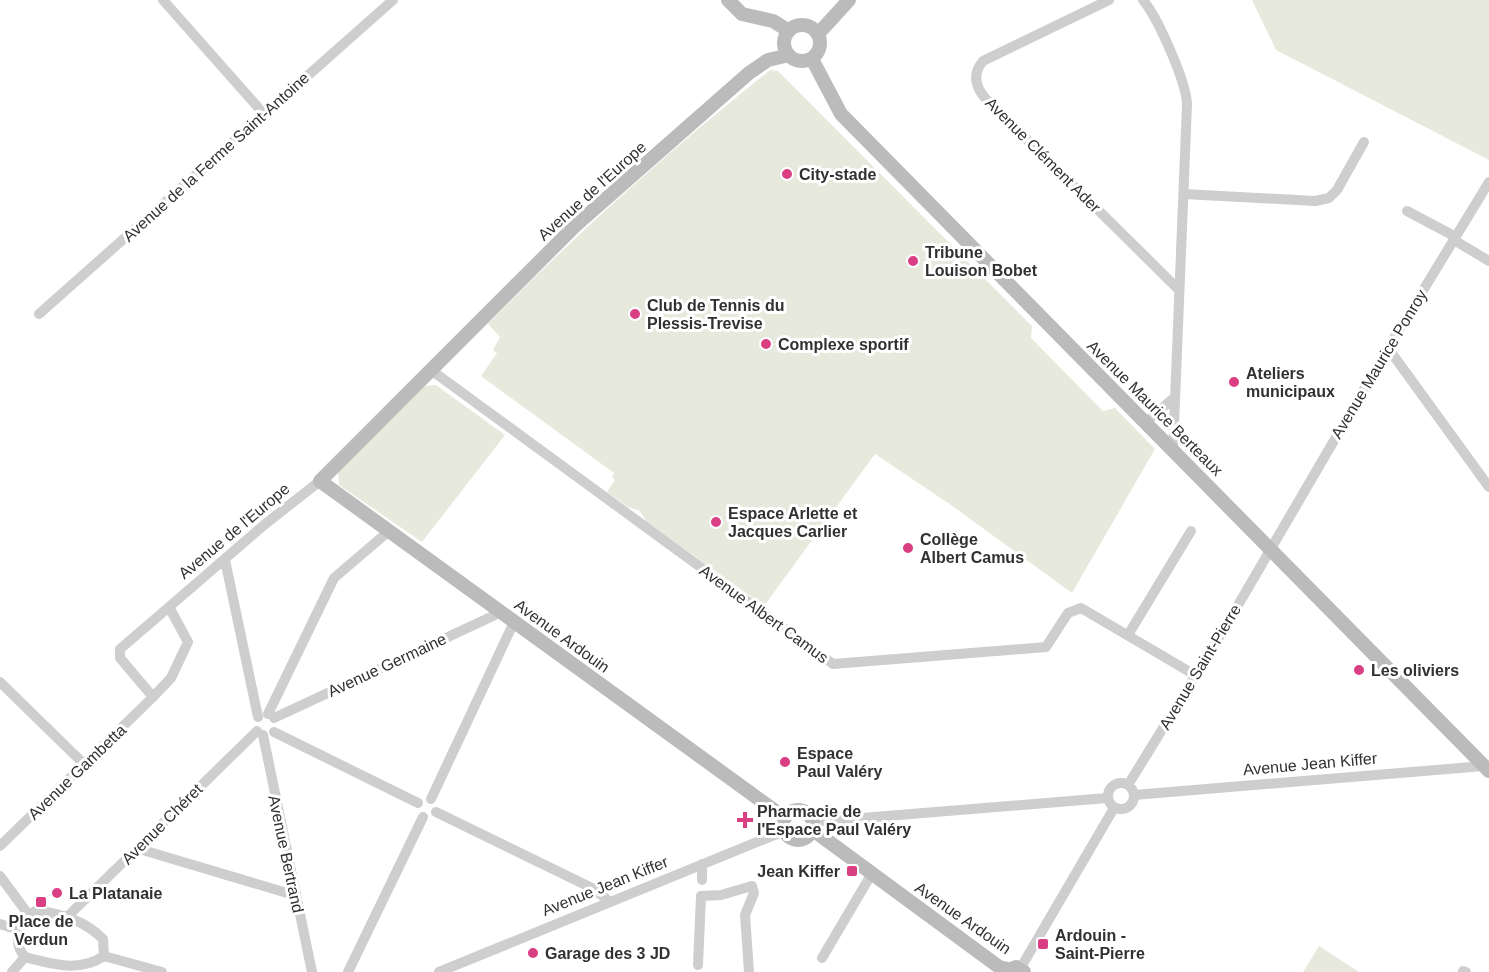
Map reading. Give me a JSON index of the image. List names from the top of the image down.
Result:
{
  "streets": {
    "street": [
      "Avenue Clément Ader",
      "Avenue de la Ferme Saint-Antoine",
      "Avenue de l'Europe",
      "Avenue Maurice Ponroy",
      "Avenue Maurice Berteaux",
      "Avenue Albert Camus",
      "Avenue Ardouin",
      "Avenue Germaine",
      "Avenue Saint-Pierre",
      "Avenue Jean Kiffer",
      "Avenue Gambetta",
      "Avenue Chéret",
      "Avenue Bertrand"
    ]
  },
  "crossings": [
    ["Avenue de l'Europe", "Avenue Maurice Berteaux"],
    ["Avenue de l'Europe", "Avenue Albert Camus"],
    ["Avenue de l'Europe", "Avenue Ardouin"],
    ["Avenue de l'Europe", "Avenue Gambetta"],
    ["Avenue Maurice Ponroy", "Avenue Maurice Berteaux"],
    ["Avenue Maurice Ponroy", "Avenue Saint-Pierre"],
    ["Avenue Maurice Berteaux", "Avenue Saint-Pierre"],
    ["Avenue Maurice Berteaux", "Avenue Jean Kiffer"],
    ["Avenue Albert Camus", "Avenue Saint-Pierre"],
    ["Avenue Ardouin", "Avenue Germaine"],
    ["Avenue Ardouin", "Avenue Jean Kiffer"],
    ["Avenue Saint-Pierre", "Avenue Jean Kiffer"],
    ["Avenue Chéret", "Avenue Bertrand"]
  ],
  "places": {
    "other": [
      "City-stade",
      "Tribune Louison Bobet",
      "Club de Tennis du Plessis-Trevise",
      "Complexe sportif",
      "Ateliers municipaux",
      "Espace Arlette et Jacques Carlier",
      "Collège Albert Camus",
      "Les oliviers",
      "Espace Paul Valéry",
      "La Platanaie",
      "Garage des 3 JD"
    ],
    "health": ["Pharmacie de l'Espace Paul Valéry"],
    "transit": ["Jean Kiffer", "Place de Verdun", "Ardouin - Saint-Pierre"]
  }
}
